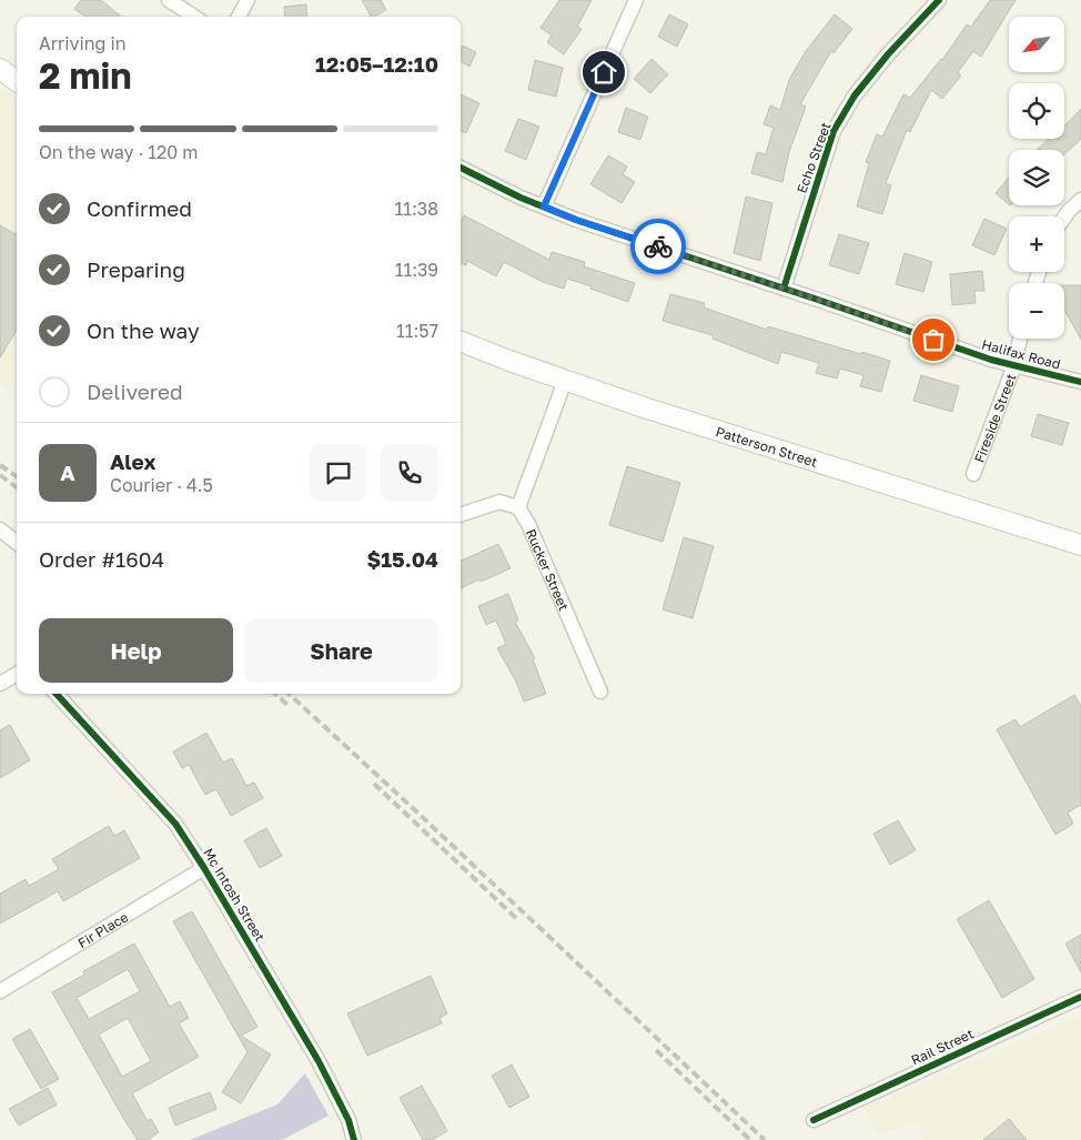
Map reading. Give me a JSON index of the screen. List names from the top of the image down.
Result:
{
  "streets": {
    "main road": ["Patterson Street"],
    "street": [
      "Echo Street",
      "Halifax Road",
      "Fireside Street",
      "Rucker Street",
      "Mc Intosh Street",
      "Fir Place",
      "Rail Street"
    ]
  },
  "crossings": [
    ["Echo Street", "Halifax Road"],
    ["Halifax Road", "Fireside Street"],
    ["Mc Intosh Street", "Fir Place"]
  ],
  "north": "bottom left",
  "page": {
    "map_buttons": ["+", "−"],
    "heading": ["2 min", "Arriving in", "12:05–12:10"],
    "panel": [
      "Alex",
      "Courier · 4.5",
      "Order #1604",
      "$15.04"
    ],
    "bar": "On the way · 120 m",
    "list": [
      ["Confirmed", "11:38"],
      ["Preparing", "11:39"],
      ["On the way", "11:57"],
      "Delivered"
    ],
    "round": "A",
    "buttons": ["Help", "Share"]
  }
}
